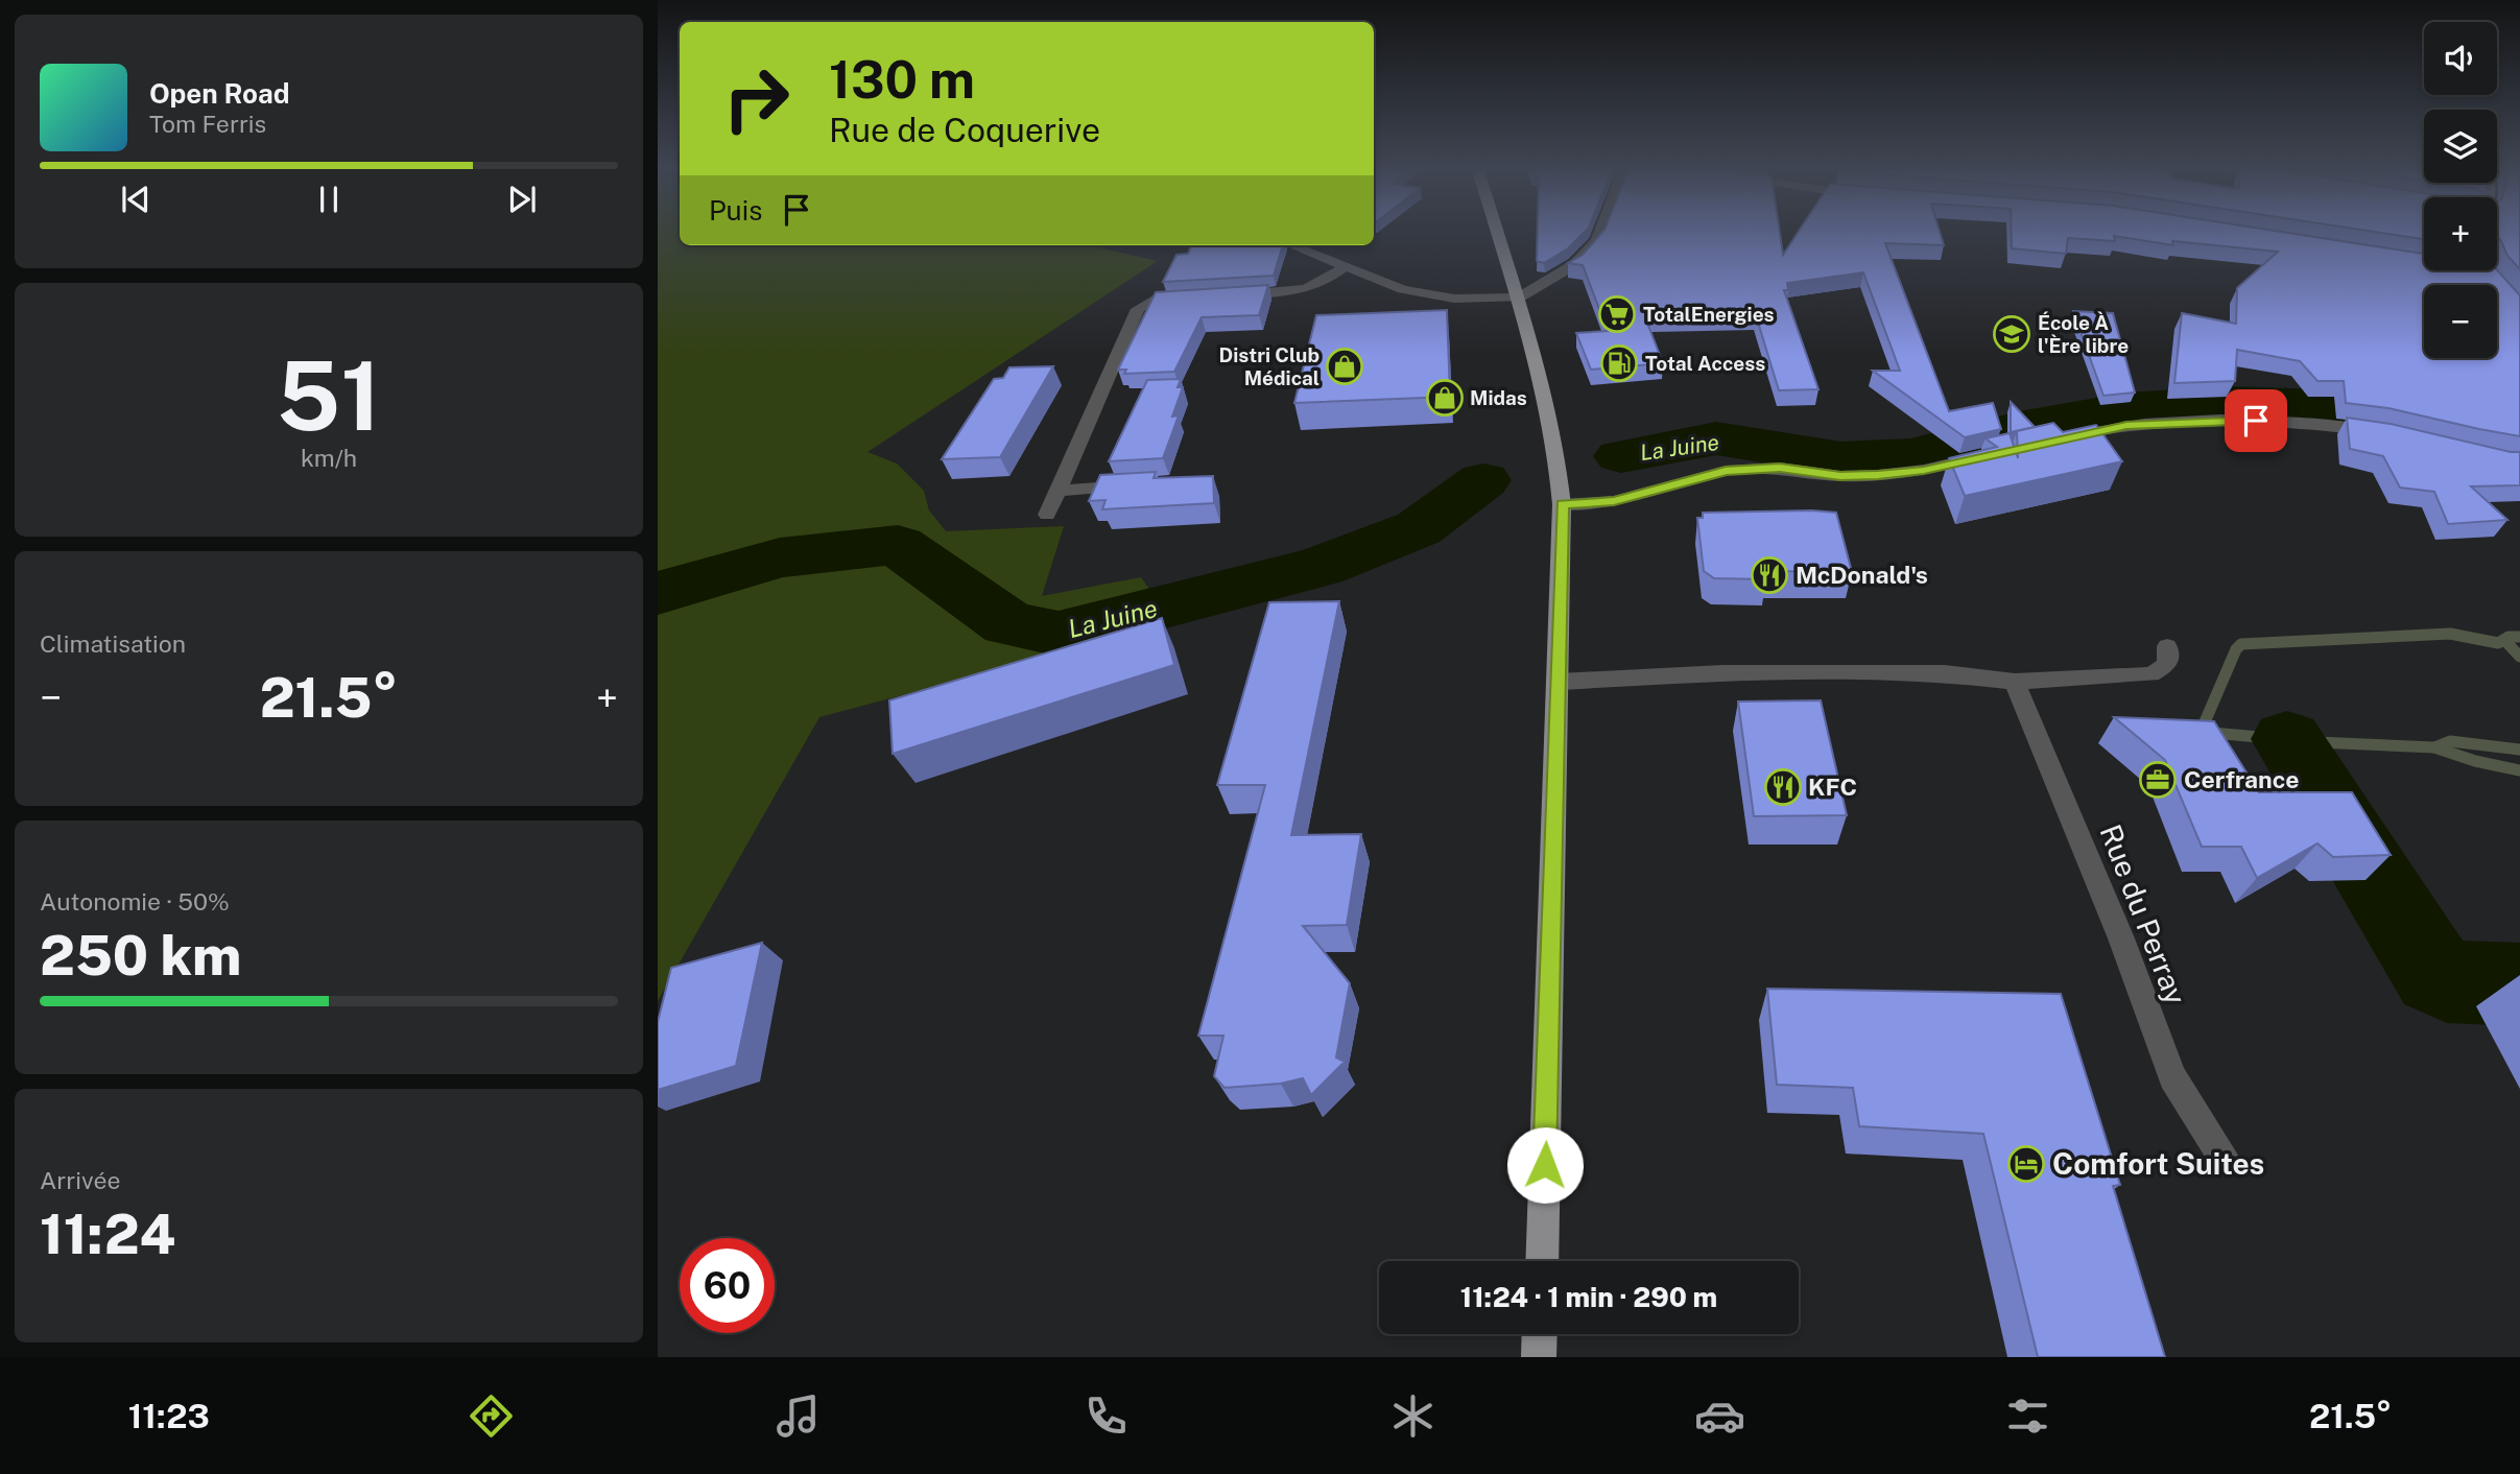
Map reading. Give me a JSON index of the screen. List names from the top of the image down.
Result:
{
  "streets": {
    "street": ["Rue du Perray"]
  },
  "water": ["La Juine"],
  "places": {
    "supermarket": ["TotalEnergies"],
    "school or university": ["École À l'Ère libre"],
    "fuel station": ["Total Access"],
    "shop": ["Distri Club Médical", "Midas"],
    "restaurant": ["McDonald's", "KFC"],
    "office": ["Cerfrance"],
    "hotel": ["Comfort Suites"]
  },
  "page": {
    "map_buttons": ["+", "−"],
    "turn": ["130 m", "Rue de Coquerive"],
    "song": ["Open Road", "Tom Ferris"],
    "then": "Puis",
    "tile": [
      ["51", "km/h"],
      "Climatisation",
      ["Autonomie · 50%", "250 km"],
      ["Arrivée", "11:24"]
    ],
    "heat": ["−", "21.5°", "+"],
    "limit": "60",
    "trip": "11:24 · 1 min · 290 m",
    "tabs": ["11:23", "21.5°"]
  }
}
